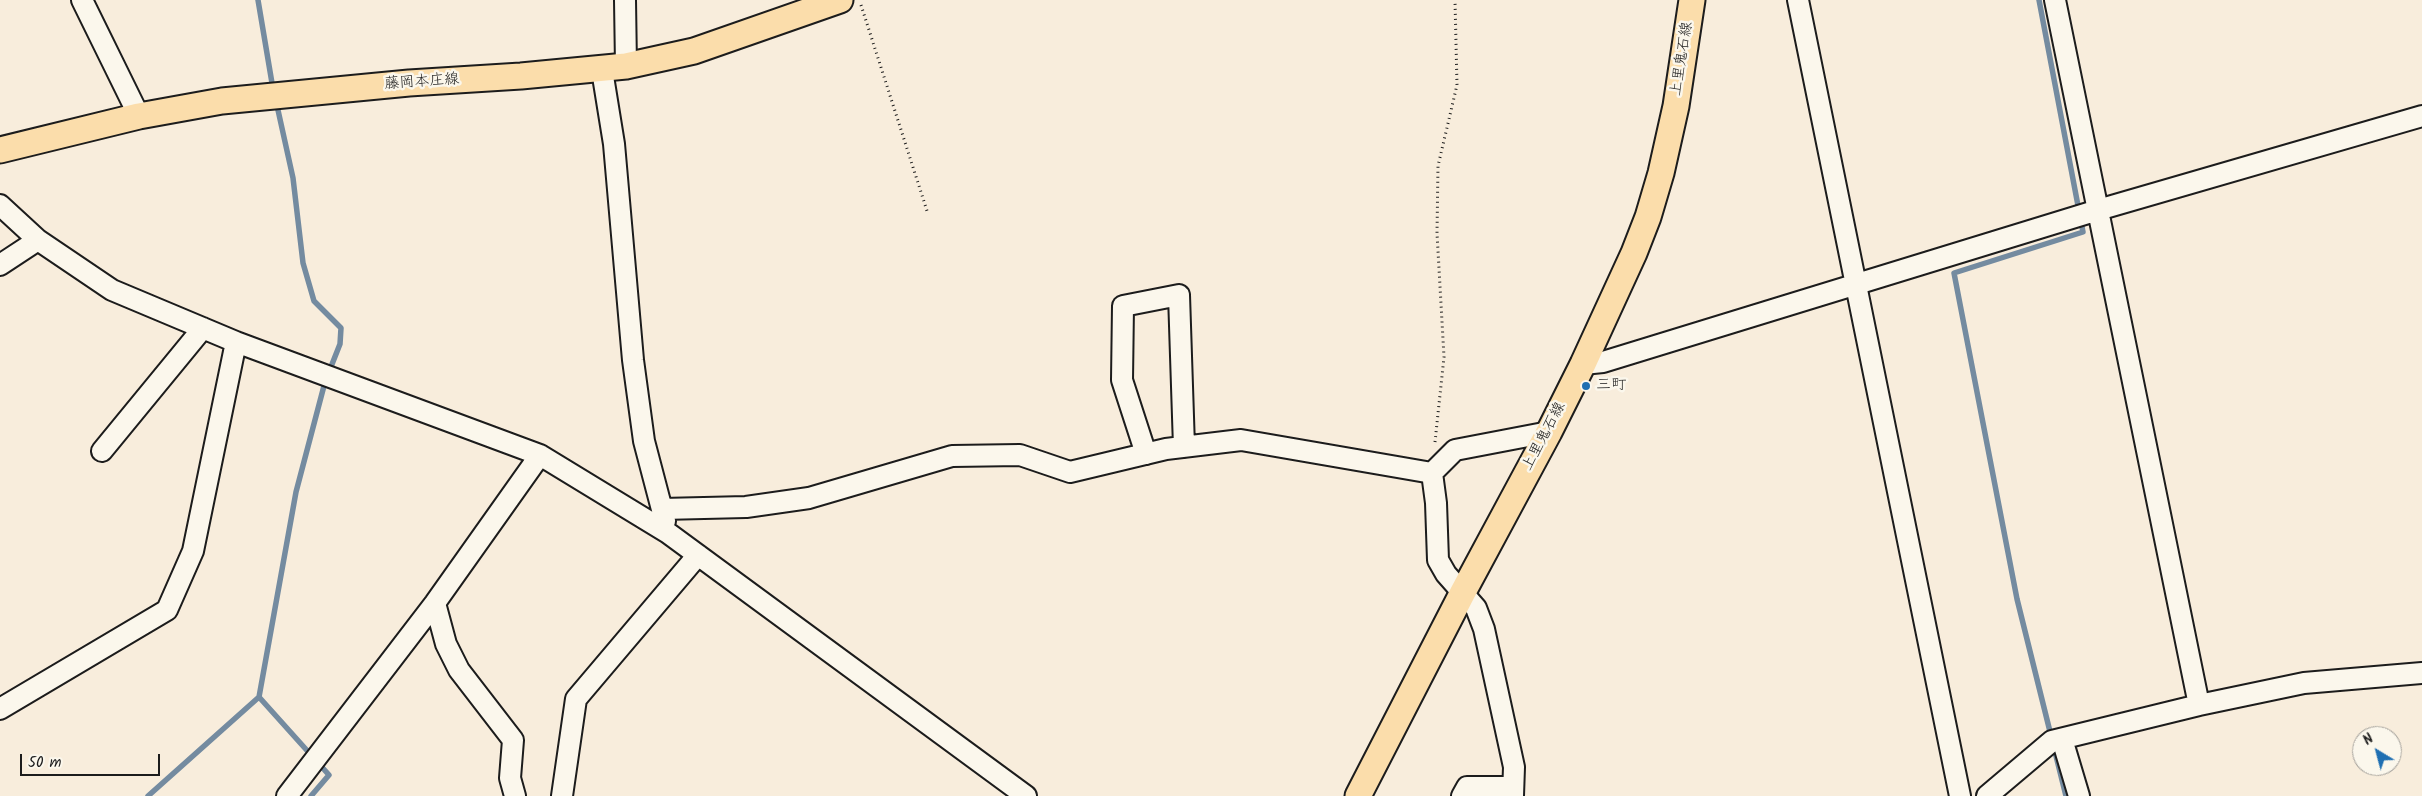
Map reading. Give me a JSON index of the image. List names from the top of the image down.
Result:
{
  "streets": {
    "main road": ["上里鬼石線", "藤岡本庄線"]
  },
  "places": ["三町"],
  "scale_bar": "50 m",
  "north": "top left"
}
